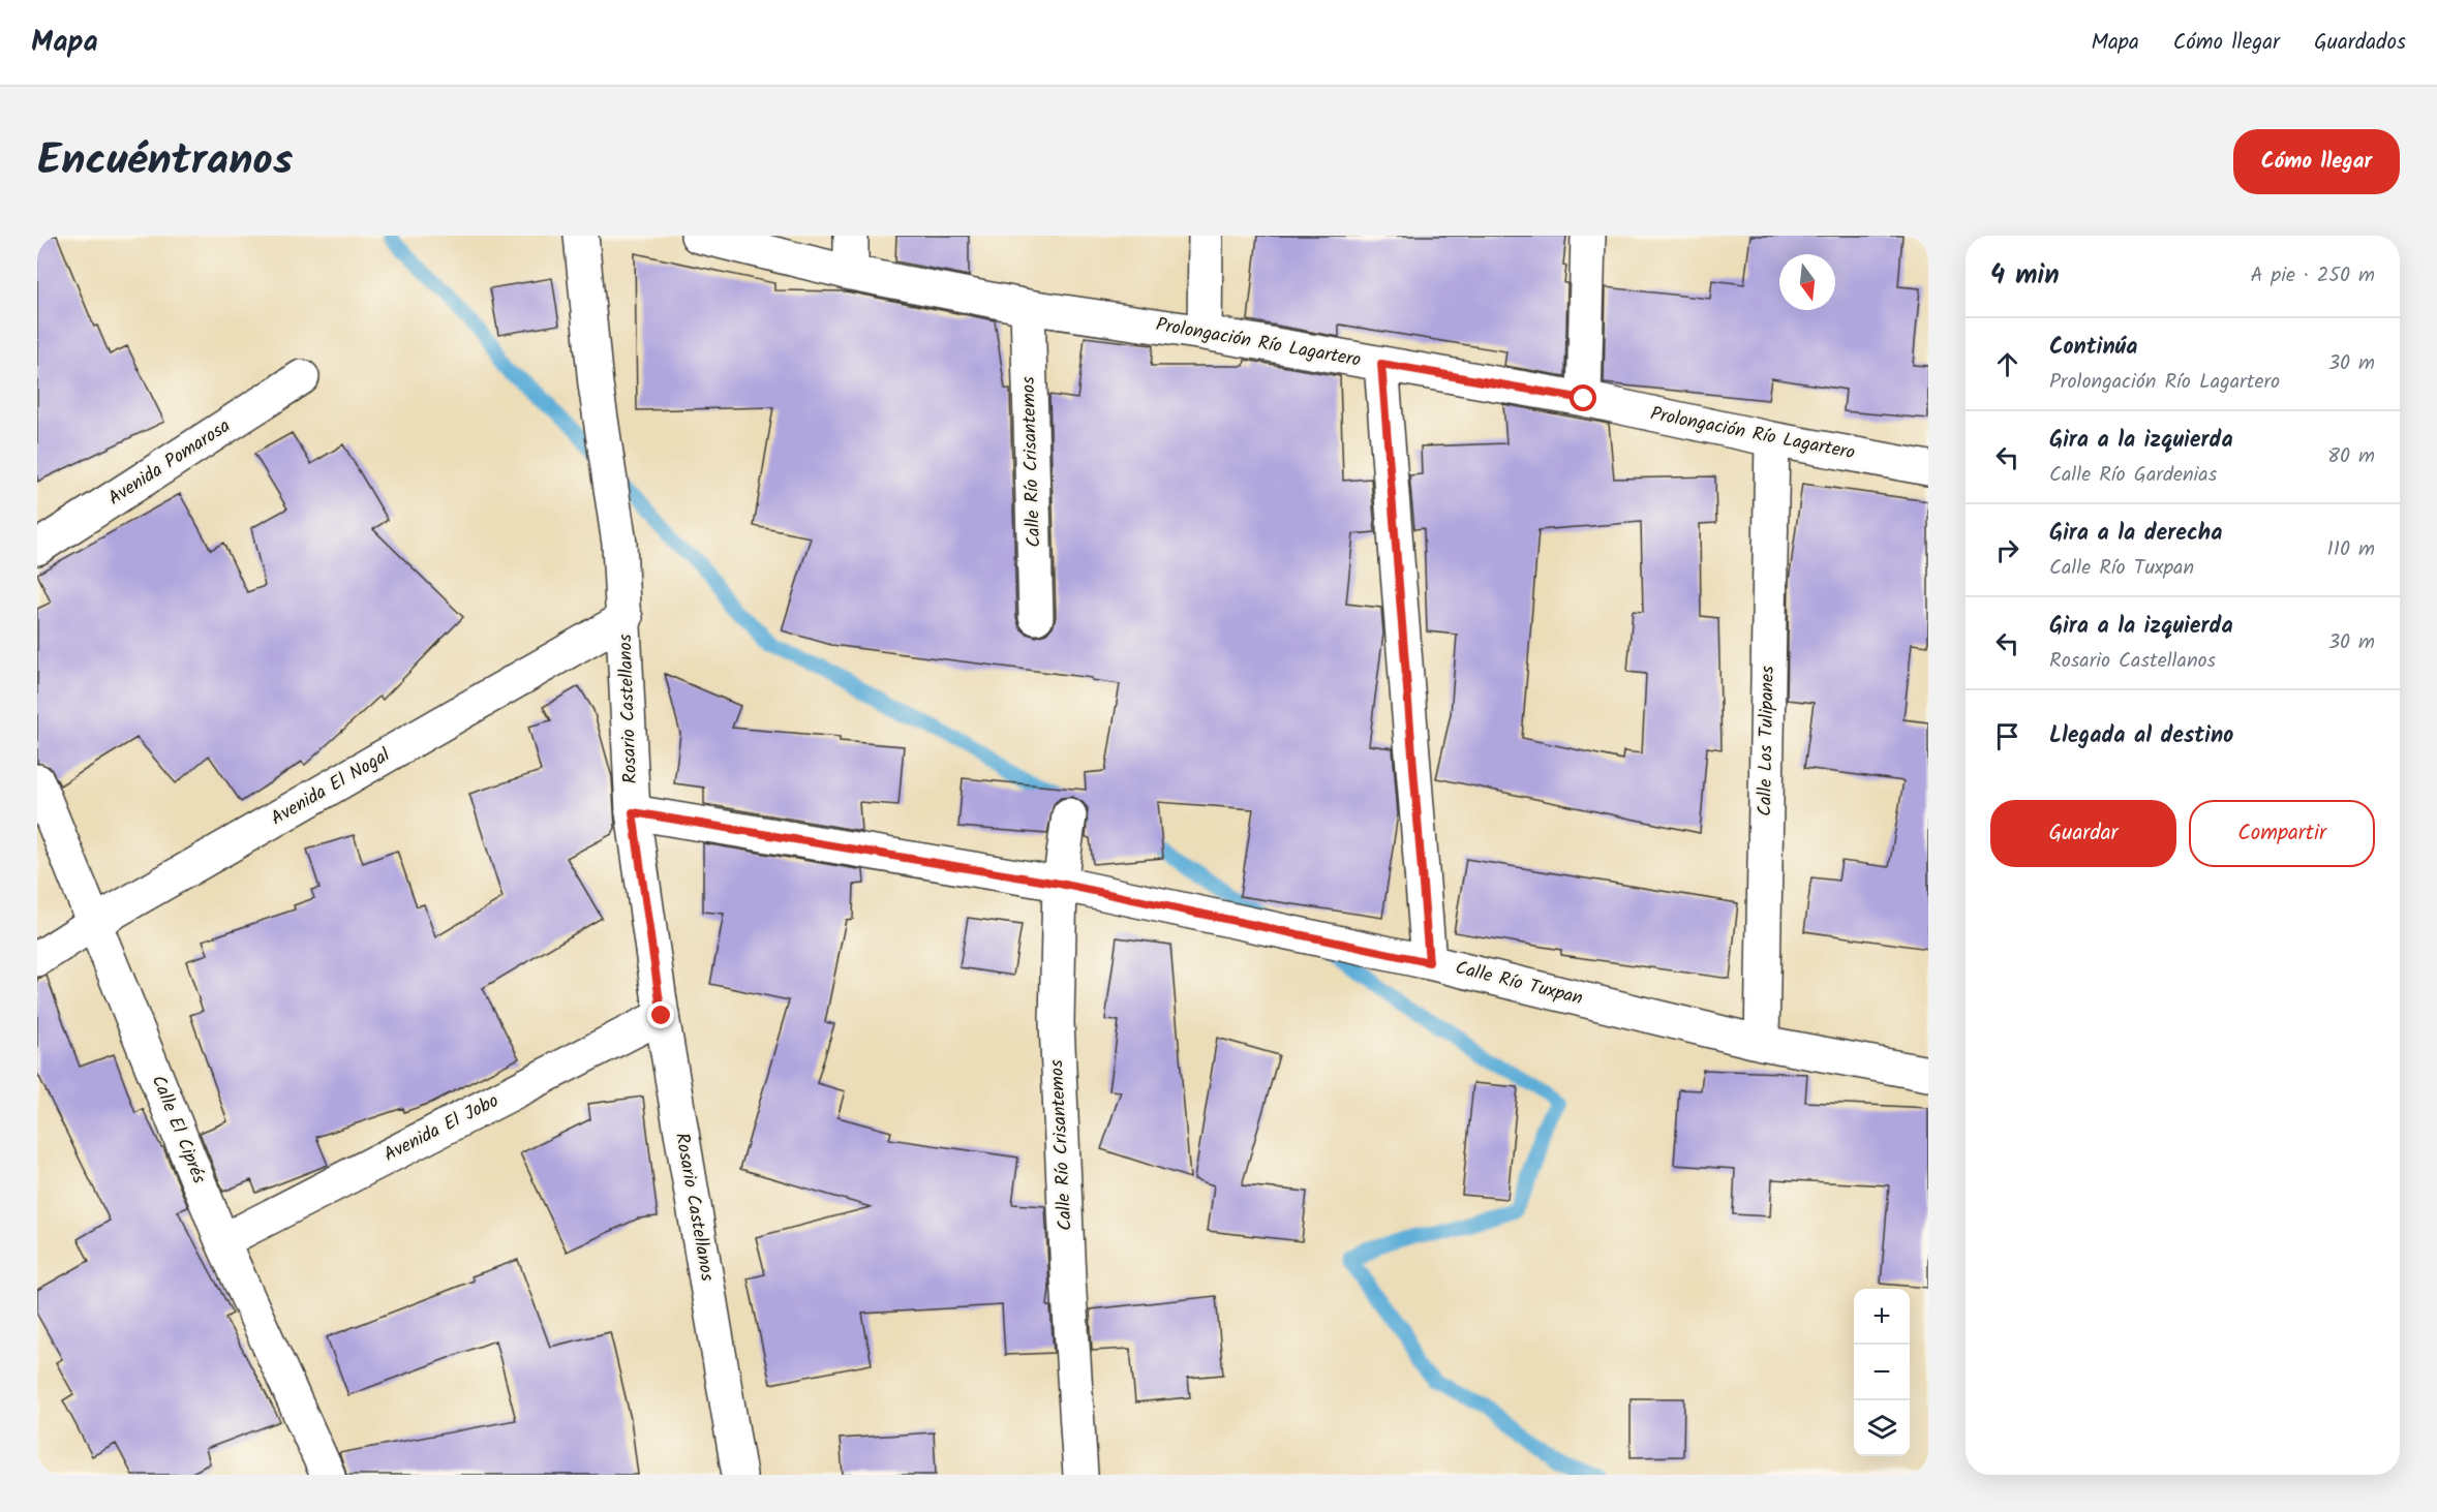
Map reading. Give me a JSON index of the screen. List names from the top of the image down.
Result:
{
  "streets": {
    "street": [
      "Prolongación Río Lagartero",
      "Calle Río Crisantemos",
      "Avenida Pomarosa",
      "Rosario Castellanos",
      "Calle Los Tulipanes",
      "Avenida El Nogal",
      "Calle Río Tuxpan",
      "Avenida El Jobo",
      "Calle El Ciprés"
    ]
  },
  "crossings": [
    ["Prolongación Río Lagartero", "Calle Río Crisantemos"],
    ["Prolongación Río Lagartero", "Calle Los Tulipanes"],
    ["Calle Río Crisantemos", "Calle Río Tuxpan"],
    ["Rosario Castellanos", "Avenida El Nogal"],
    ["Rosario Castellanos", "Calle Río Tuxpan"],
    ["Rosario Castellanos", "Avenida El Jobo"],
    ["Calle Los Tulipanes", "Calle Río Tuxpan"],
    ["Avenida El Nogal", "Calle El Ciprés"],
    ["Avenida El Jobo", "Calle El Ciprés"]
  ],
  "north": "bottom",
  "page": {
    "header": "Mapa",
    "nav": ["Mapa", "Cómo llegar", "Guardados"],
    "title": "Encuéntranos",
    "buttons": [
      "Cómo llegar",
      ["Guardar", "Compartir"]
    ],
    "heading": ["4 min", "A pie · 250 m"],
    "list": [
      ["Continúa", "Prolongación Río Lagartero", "30 m"],
      ["Gira a la izquierda", "Calle Río Gardenias", "80 m"],
      ["Gira a la derecha", "Calle Río Tuxpan", "110 m"],
      ["Gira a la izquierda", "Rosario Castellanos", "30 m"],
      "Llegada al destino"
    ],
    "map_buttons": ["+", "−"]
  }
}
